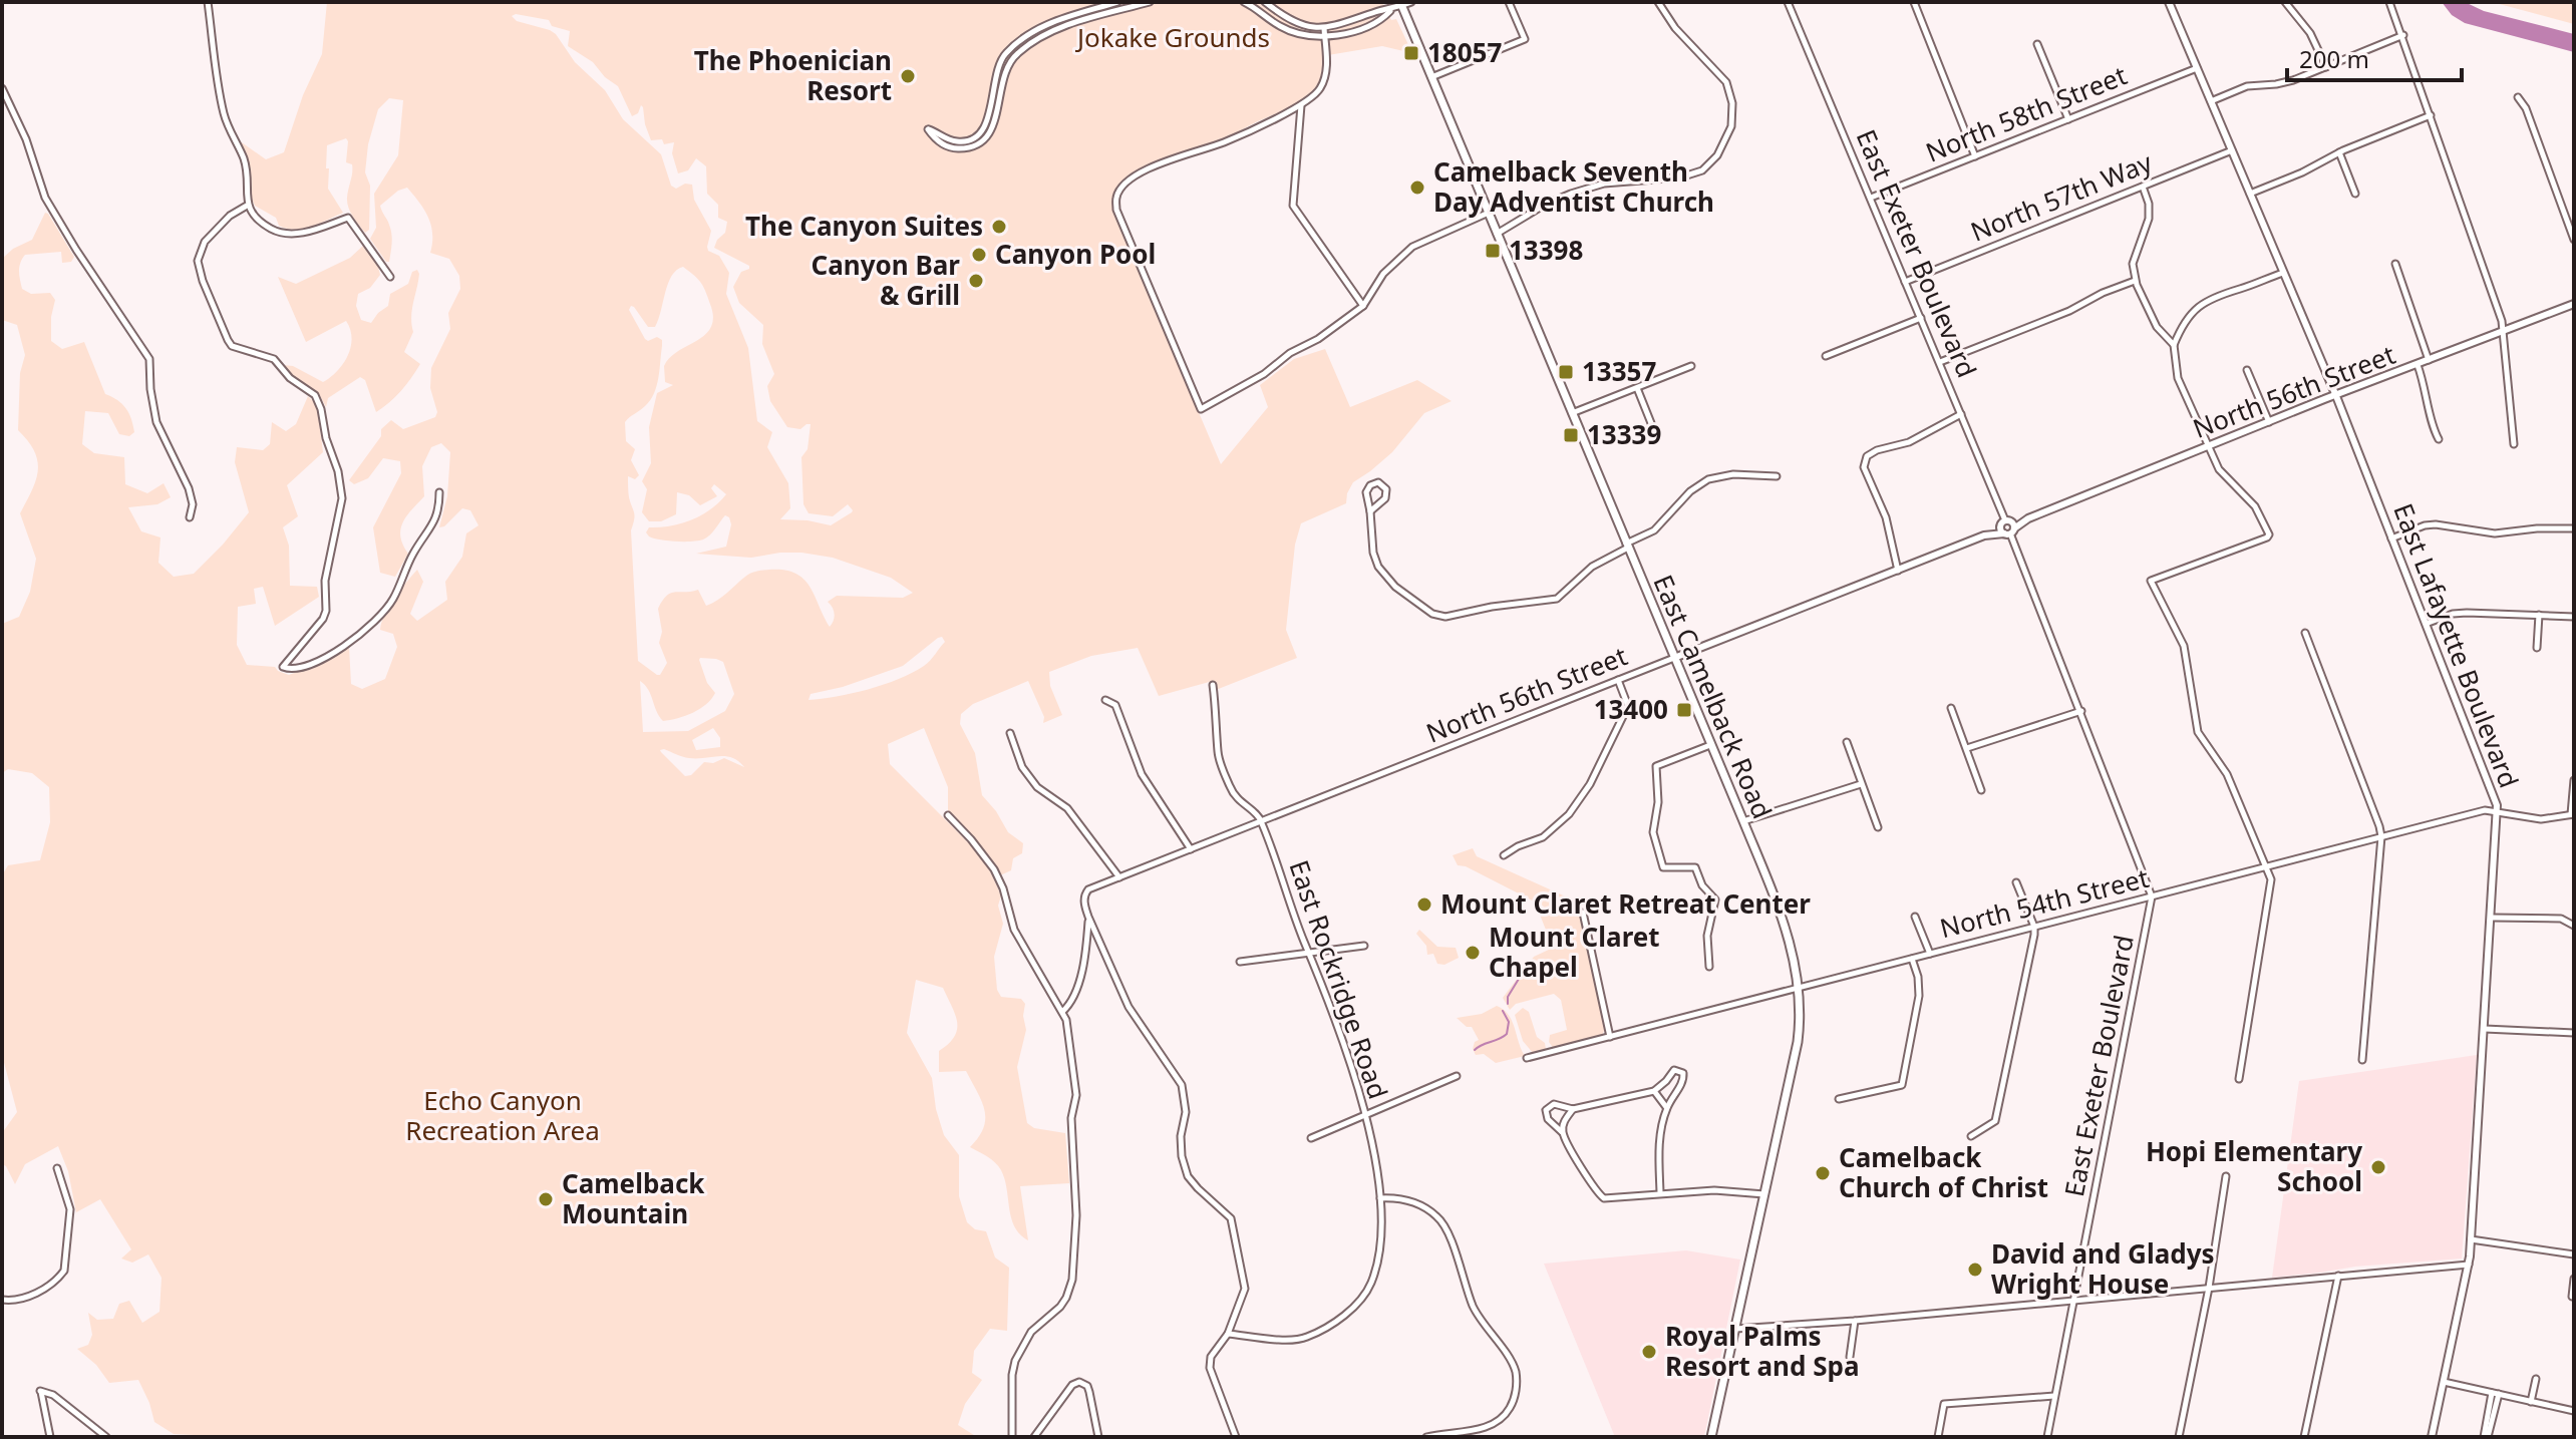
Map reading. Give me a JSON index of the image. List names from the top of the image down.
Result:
{
  "streets": {
    "main road": ["East Camelback Road"],
    "street": [
      "North 58th Street",
      "North 57th Way",
      "East Exeter Boulevard",
      "North 56th Street",
      "East Lafayette Boulevard",
      "North 54th Street",
      "East Rockridge Road"
    ]
  },
  "crossings": [
    ["North 58th Street", "East Exeter Boulevard"],
    ["North 58th Street", "East Lafayette Boulevard"],
    ["North 57th Way", "East Exeter Boulevard"],
    ["North 57th Way", "East Lafayette Boulevard"],
    ["East Exeter Boulevard", "North 56th Street"],
    ["East Exeter Boulevard", "North 54th Street"],
    ["North 56th Street", "East Lafayette Boulevard"],
    ["North 56th Street", "East Camelback Road"],
    ["North 56th Street", "East Rockridge Road"],
    ["East Lafayette Boulevard", "North 54th Street"],
    ["East Camelback Road", "North 54th Street"]
  ],
  "parks": ["Jokake Grounds", "Echo Canyon Recreation Area"],
  "places": {
    "transit": [
      "18057",
      "13398",
      "13357",
      "13339",
      "13400"
    ],
    "other": [
      "The Phoenician Resort",
      "Camelback Seventh Day Adventist Church",
      "The Canyon Suites",
      "Canyon Pool",
      "Canyon Bar & Grill",
      "Mount Claret Retreat Center",
      "Mount Claret Chapel",
      "Hopi Elementary School",
      "Camelback Church of Christ",
      "Camelback Mountain",
      "David and Gladys Wright House",
      "Royal Palms Resort and Spa"
    ]
  },
  "scale_bar": "200 m"
}
